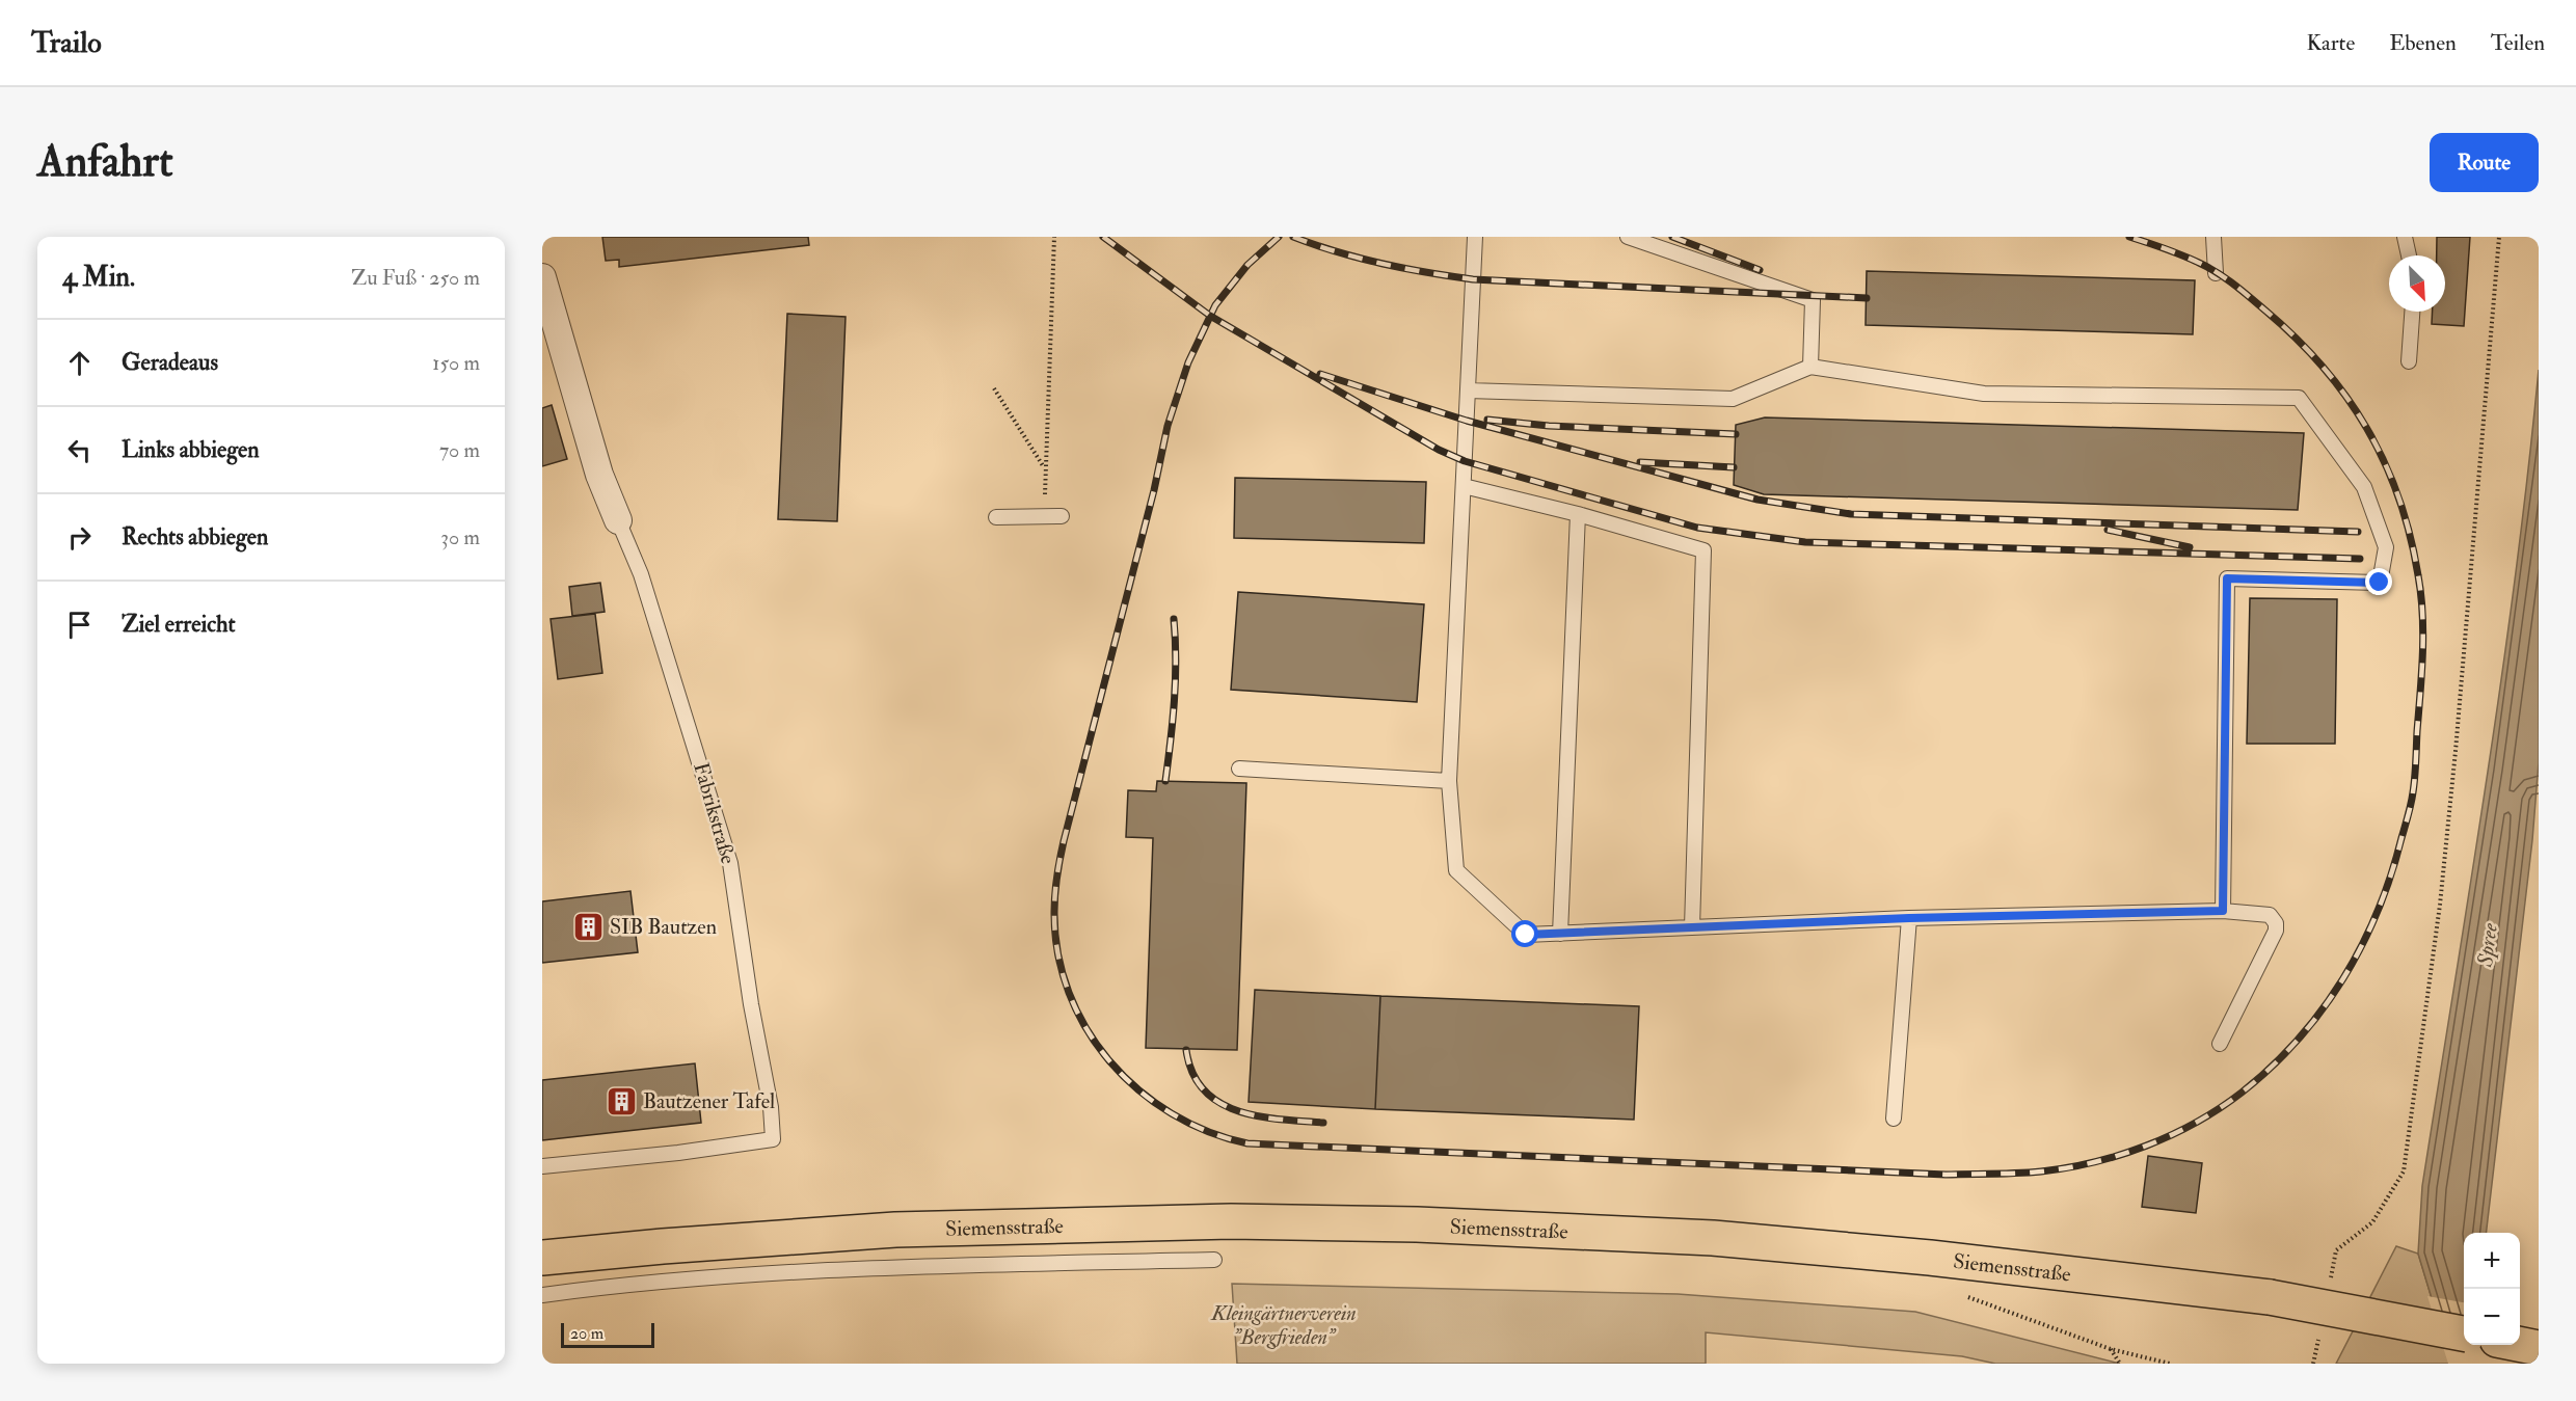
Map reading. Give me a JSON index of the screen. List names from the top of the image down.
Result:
{
  "streets": {
    "main road": ["Siemensstraße"],
    "street": ["Fabrikstraße"]
  },
  "water": ["Spree"],
  "parks": ["Kleingärtnerverein \"Bergfrieden\""],
  "places": {
    "building": ["SIB Bautzen", "Bautzener Tafel"]
  },
  "scale_bar": "20 m",
  "north": "bottom right",
  "page": {
    "header": "Trailo",
    "nav": ["Karte", "Ebenen", "Teilen"],
    "buttons": "Route",
    "title": "Anfahrt",
    "heading": ["4 Min.", "Zu Fuß · 250 m"],
    "list": [
      ["Geradeaus", "150 m"],
      ["Links abbiegen", "70 m"],
      ["Rechts abbiegen", "30 m"],
      "Ziel erreicht"
    ],
    "map_buttons": ["+", "−"],
    "scale": "20 m"
  }
}
